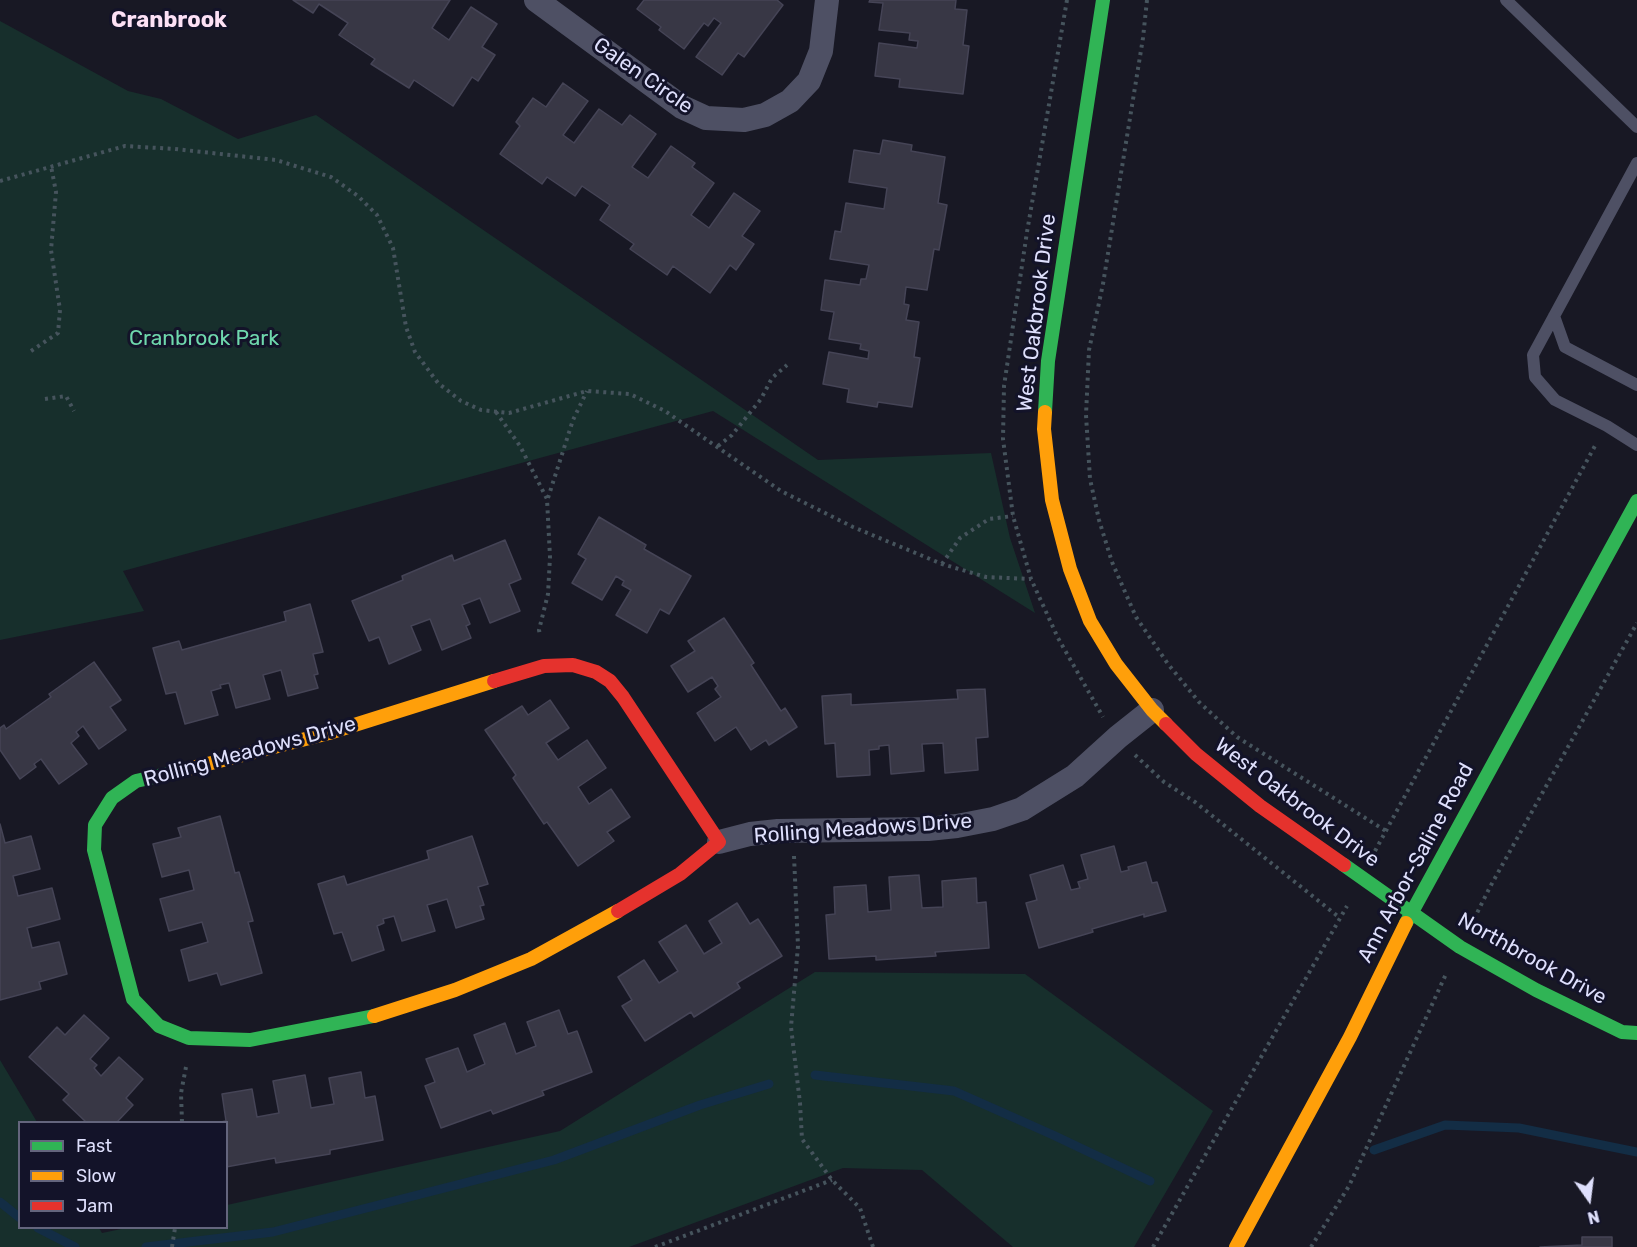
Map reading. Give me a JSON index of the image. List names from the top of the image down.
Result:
{
  "streets": {
    "street": [
      "Galen Circle",
      "West Oakbrook Drive",
      "Rolling Meadows Drive",
      "Ann Arbor-Saline Road",
      "Northbrook Drive"
    ]
  },
  "crossings": [
    ["West Oakbrook Drive", "Rolling Meadows Drive"],
    ["West Oakbrook Drive", "Ann Arbor-Saline Road"],
    ["West Oakbrook Drive", "Northbrook Drive"],
    ["Ann Arbor-Saline Road", "Northbrook Drive"]
  ],
  "districts": ["Cranbrook"],
  "parks": ["Cranbrook Park"],
  "legend": ["Fast", "Slow", "Jam"],
  "north": "bottom"
}
